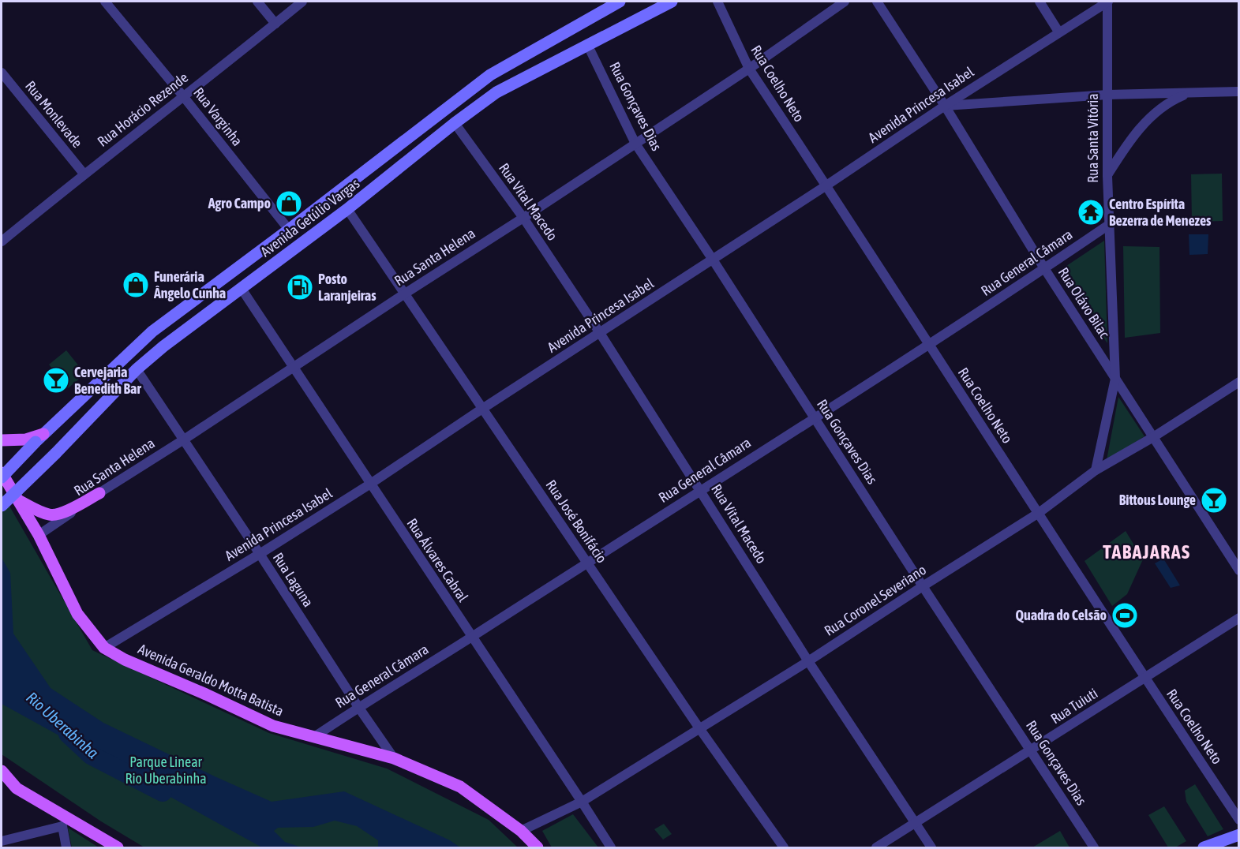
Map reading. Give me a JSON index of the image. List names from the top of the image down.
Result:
{
  "streets": {
    "main road": ["Avenida Getúlio Vargas", "Avenida Geraldo Motta Batista"],
    "street": [
      "Rua Coelho Neto",
      "Avenida Princesa Isabel",
      "Rua Gonçaves Dias",
      "Rua Horácio Rezende",
      "Rua Monlevade",
      "Rua Varginha",
      "Rua Santa Vitória",
      "Rua Vital Macedo",
      "Rua Santa Helena",
      "Rua General Câmara",
      "Rua Olávo Bilac",
      "Rua José Bonifácio",
      "Rua Álvares Cabral",
      "Rua Laguna",
      "Rua Coronel Severiano",
      "Rua Tuiuti"
    ]
  },
  "crossings": [
    ["Rua Coelho Neto", "Avenida Princesa Isabel"],
    ["Rua Coelho Neto", "Rua Santa Helena"],
    ["Rua Coelho Neto", "Rua General Câmara"],
    ["Rua Coelho Neto", "Rua Coronel Severiano"],
    ["Rua Coelho Neto", "Rua Tuiuti"],
    ["Avenida Princesa Isabel", "Rua Gonçaves Dias"],
    ["Avenida Princesa Isabel", "Rua Santa Vitória"],
    ["Avenida Princesa Isabel", "Rua Vital Macedo"],
    ["Avenida Princesa Isabel", "Rua Olávo Bilac"],
    ["Avenida Princesa Isabel", "Rua José Bonifácio"],
    ["Avenida Princesa Isabel", "Rua Álvares Cabral"],
    ["Avenida Princesa Isabel", "Rua Laguna"],
    ["Avenida Princesa Isabel", "Avenida Geraldo Motta Batista"],
    ["Rua Gonçaves Dias", "Avenida Getúlio Vargas"],
    ["Rua Gonçaves Dias", "Rua Santa Helena"],
    ["Rua Gonçaves Dias", "Rua General Câmara"],
    ["Rua Gonçaves Dias", "Rua Coronel Severiano"],
    ["Rua Gonçaves Dias", "Rua Tuiuti"],
    ["Rua Horácio Rezende", "Rua Monlevade"],
    ["Rua Horácio Rezende", "Rua Varginha"],
    ["Rua Varginha", "Avenida Getúlio Vargas"],
    ["Rua Santa Vitória", "Rua General Câmara"],
    ["Rua Santa Vitória", "Rua Olávo Bilac"],
    ["Rua Santa Vitória", "Rua Coronel Severiano"],
    ["Rua Vital Macedo", "Avenida Getúlio Vargas"],
    ["Rua Vital Macedo", "Rua Santa Helena"],
    ["Rua Vital Macedo", "Rua General Câmara"],
    ["Rua Vital Macedo", "Rua Coronel Severiano"],
    ["Rua Vital Macedo", "Rua Tuiuti"],
    ["Avenida Getúlio Vargas", "Rua José Bonifácio"],
    ["Avenida Getúlio Vargas", "Rua Álvares Cabral"],
    ["Avenida Getúlio Vargas", "Rua Laguna"],
    ["Rua Santa Helena", "Rua José Bonifácio"],
    ["Rua Santa Helena", "Rua Álvares Cabral"],
    ["Rua Santa Helena", "Rua Laguna"],
    ["Rua Santa Helena", "Avenida Geraldo Motta Batista"],
    ["Rua General Câmara", "Rua Olávo Bilac"],
    ["Rua General Câmara", "Rua José Bonifácio"],
    ["Rua General Câmara", "Rua Álvares Cabral"],
    ["Rua General Câmara", "Rua Laguna"],
    ["Rua General Câmara", "Avenida Geraldo Motta Batista"],
    ["Rua Olávo Bilac", "Rua Coronel Severiano"],
    ["Rua José Bonifácio", "Rua Coronel Severiano"],
    ["Rua Álvares Cabral", "Rua Coronel Severiano"],
    ["Rua Laguna", "Avenida Geraldo Motta Batista"],
    ["Rua Coronel Severiano", "Avenida Geraldo Motta Batista"]
  ],
  "districts": ["TABAJARAS"],
  "water": ["Rio Uberabinha"],
  "parks": ["Parque Linear Rio Uberabinha"],
  "places": {
    "shop": ["Agro Campo", "Funerária Ângelo Cunha"],
    "temple": ["Centro Espírita Bezerra de Menezes"],
    "fuel station": ["Posto Laranjeiras"],
    "bar": ["Cervejaria Benedith Bar", "Bittous Lounge"],
    "sports": ["Quadra do Celsão"]
  }
}
